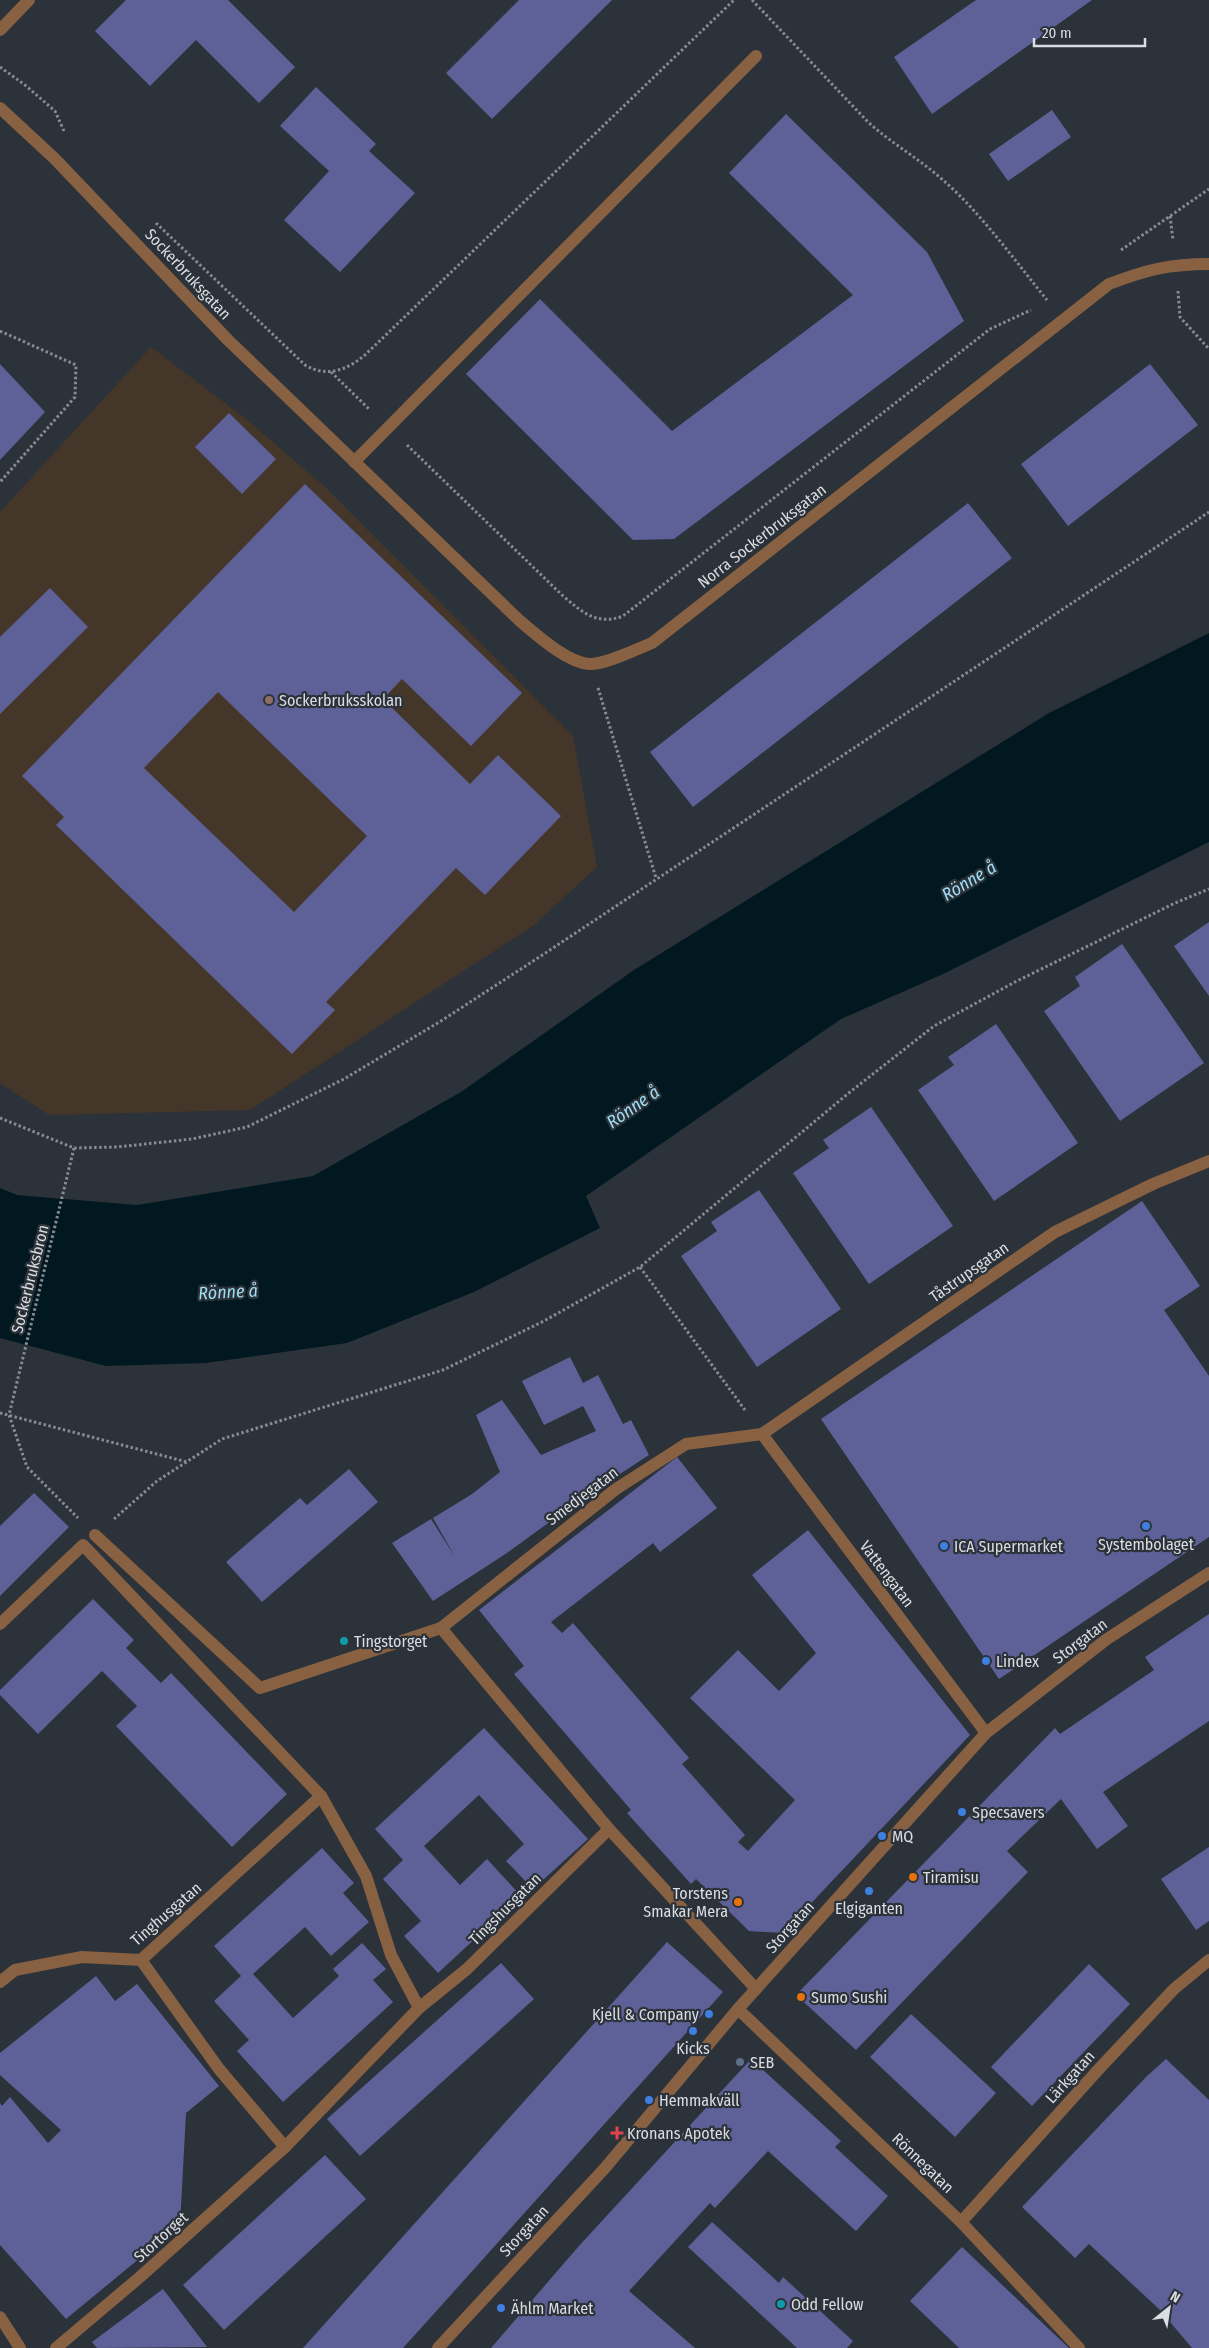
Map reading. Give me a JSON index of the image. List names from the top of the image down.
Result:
{
  "streets": {
    "street": [
      "Sockerbruksgatan",
      "Norra Sockerbruksgatan",
      "Tåstrupsgatan",
      "Smedjegatan",
      "Vattengatan",
      "Storgatan",
      "Tingshusgatan",
      "Tinghusgatan",
      "Lärkgatan",
      "Rönnegatan",
      "Stortorget"
    ],
    "path": ["Sockerbruksbron"]
  },
  "crossings": [
    ["Tåstrupsgatan", "Smedjegatan"],
    ["Tåstrupsgatan", "Vattengatan"],
    ["Smedjegatan", "Vattengatan"],
    ["Vattengatan", "Storgatan"],
    ["Storgatan", "Rönnegatan"],
    ["Tingshusgatan", "Stortorget"],
    ["Lärkgatan", "Rönnegatan"]
  ],
  "water": ["Rönne å"],
  "places": {
    "other": [
      "Sockerbruksskolan",
      "Systembolaget",
      "ICA Supermarket",
      "Tingstorget",
      "Lindex",
      "Specsavers",
      "MQ",
      "Tiramisu",
      "Elgiganten",
      "Torstens Smakar Mera",
      "Sumo Sushi",
      "Kjell & Company",
      "Kicks",
      "SEB",
      "Hemmakväll",
      "Odd Fellow",
      "Ählm Market"
    ],
    "health": ["Kronans Apotek"]
  },
  "scale_bar": "20 m",
  "north": "top right"
}
